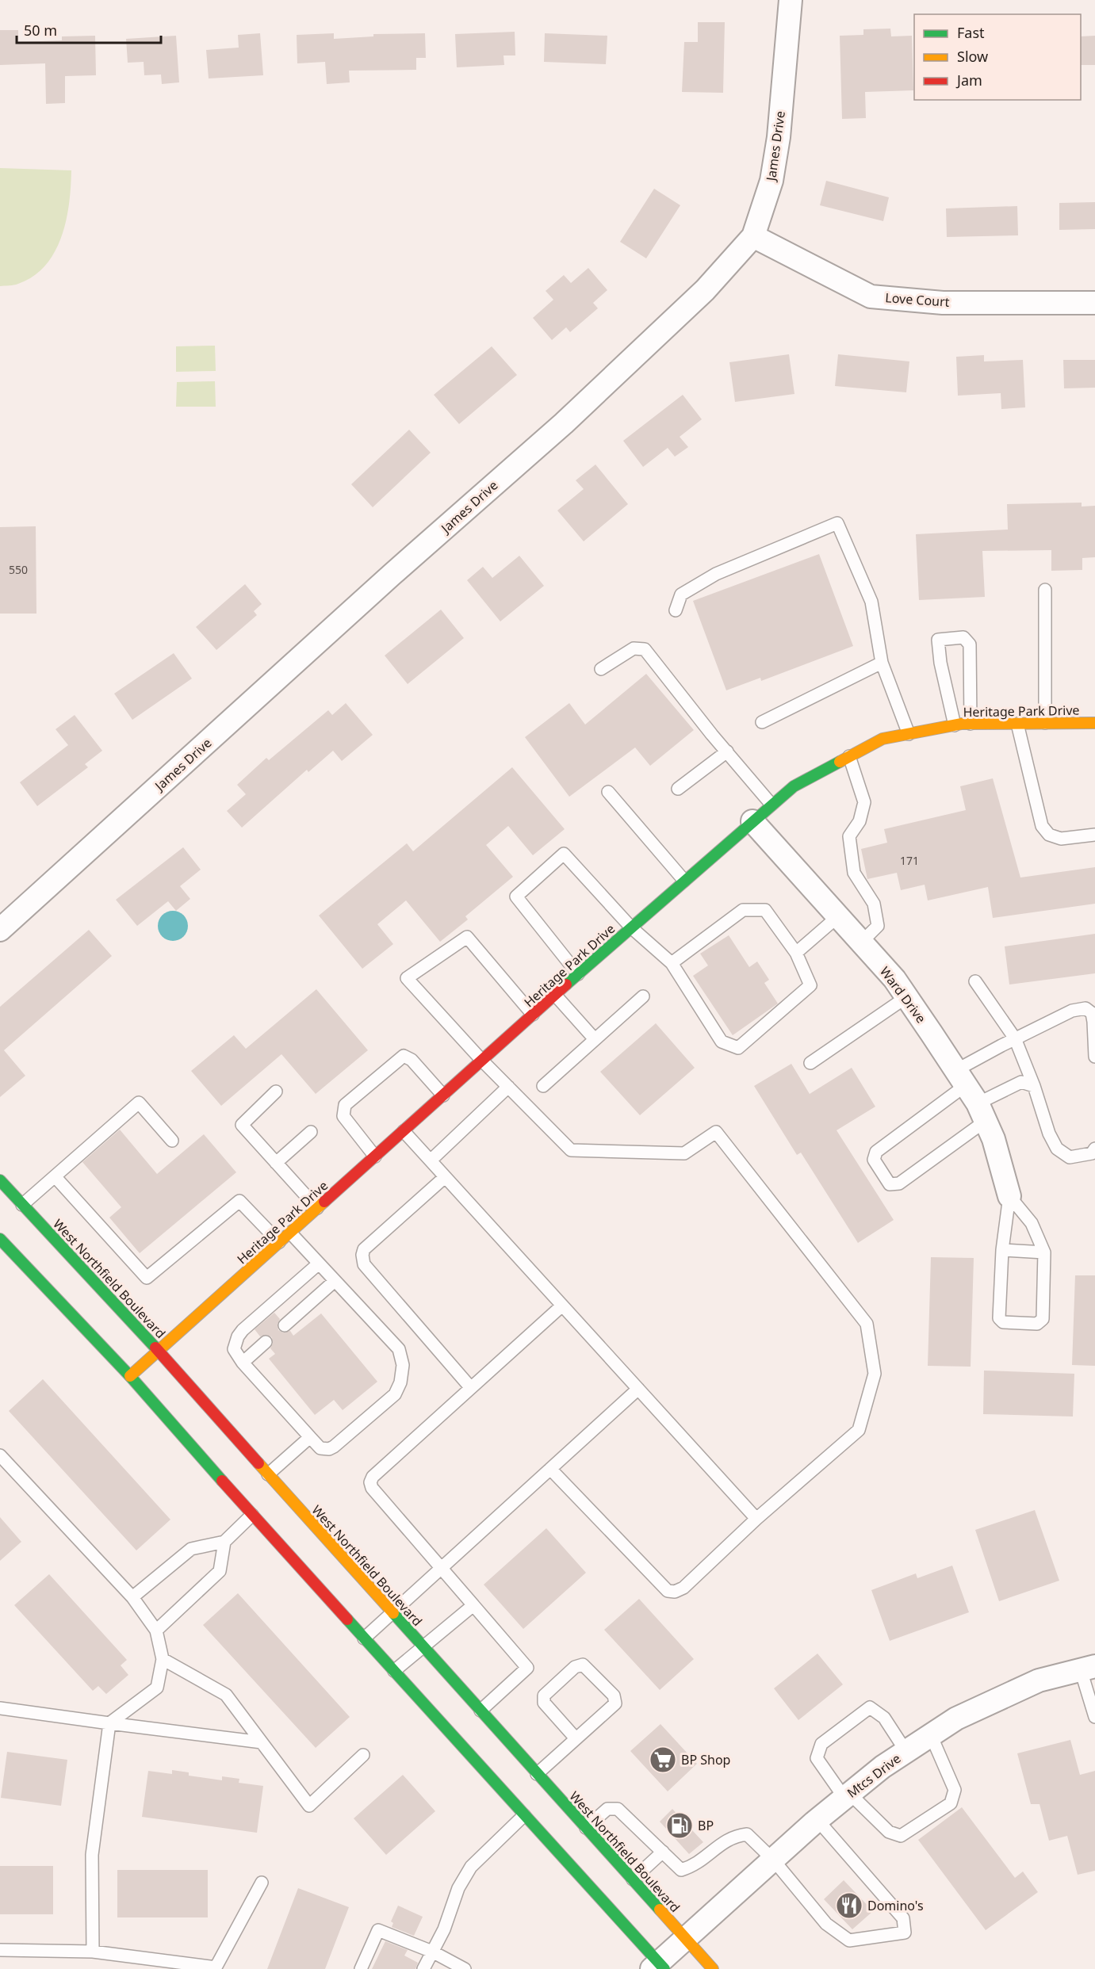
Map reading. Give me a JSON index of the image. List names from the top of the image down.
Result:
{
  "streets": {
    "main road": ["Heritage Park Drive", "West Northfield Boulevard"],
    "street": [
      "James Drive",
      "Love Court",
      "Ward Drive",
      "Mtcs Drive"
    ]
  },
  "crossings": [
    ["James Drive", "Love Court"],
    ["Heritage Park Drive", "Ward Drive"],
    ["Heritage Park Drive", "West Northfield Boulevard"],
    ["West Northfield Boulevard", "Mtcs Drive"]
  ],
  "places": {
    "supermarket": ["BP Shop"],
    "fuel station": ["BP"],
    "restaurant": ["Domino's"]
  },
  "house_numbers": ["550", "171"],
  "legend": ["Fast", "Slow", "Jam"],
  "scale_bar": "50 m"
}
